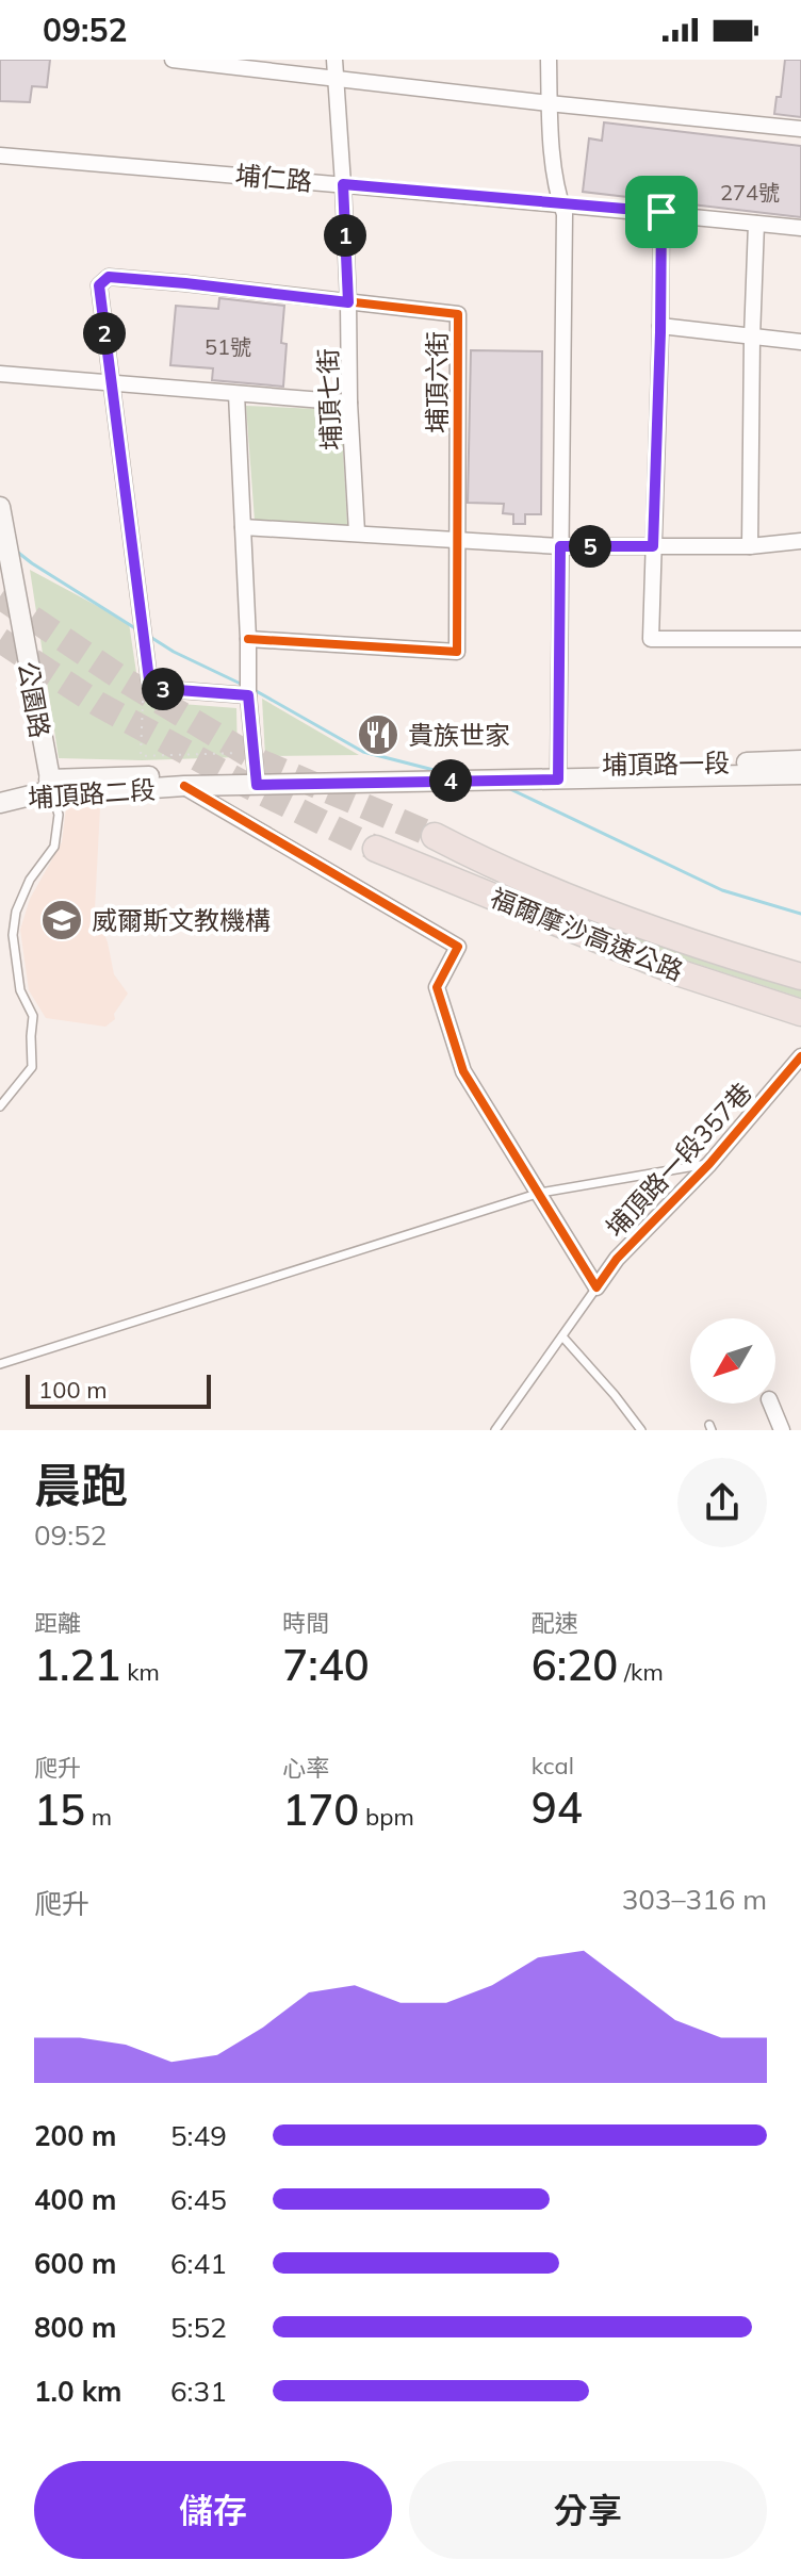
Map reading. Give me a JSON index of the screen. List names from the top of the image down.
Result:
{
  "streets": {
    "highway": ["福爾摩沙高速公路"],
    "street": [
      "埔仁路",
      "埔頂六街",
      "埔頂七街",
      "公園路",
      "埔頂路一段",
      "埔頂路二段",
      "埔頂路一段357巷"
    ]
  },
  "crossings": [
    ["埔仁路", "埔頂七街"],
    ["埔頂六街", "埔頂七街"],
    ["公園路", "埔頂路二段"],
    ["埔頂路一段", "埔頂路二段"]
  ],
  "places": {
    "restaurant": ["貴族世家"],
    "school or university": ["威爾斯文教機構"]
  },
  "house_numbers": ["274號", "51號"],
  "scale_bar": "100 m",
  "north": "bottom left",
  "page": {
    "status": "09:52",
    "pins": [
      "1",
      "2",
      "5",
      "3",
      "4"
    ],
    "scale": "100 m",
    "heading": ["晨跑", "09:52"],
    "stats": [
      ["距離", "1.21 km"],
      ["時間", "7:40"],
      ["配速", "6:20 /km"],
      ["爬升", "15 m"],
      ["心率", "170 bpm"],
      ["kcal", "94"]
    ],
    "chart": ["爬升", "303–316 m"],
    "list": [
      {
        "name": "200 m",
        "note": "5:49"
      },
      {
        "name": "400 m",
        "note": "6:45"
      },
      {
        "name": "600 m",
        "note": "6:41"
      },
      {
        "name": "800 m",
        "note": "5:52"
      },
      {
        "name": "1.0 km",
        "note": "6:31"
      }
    ],
    "buttons": ["儲存", "分享"]
  }
}
